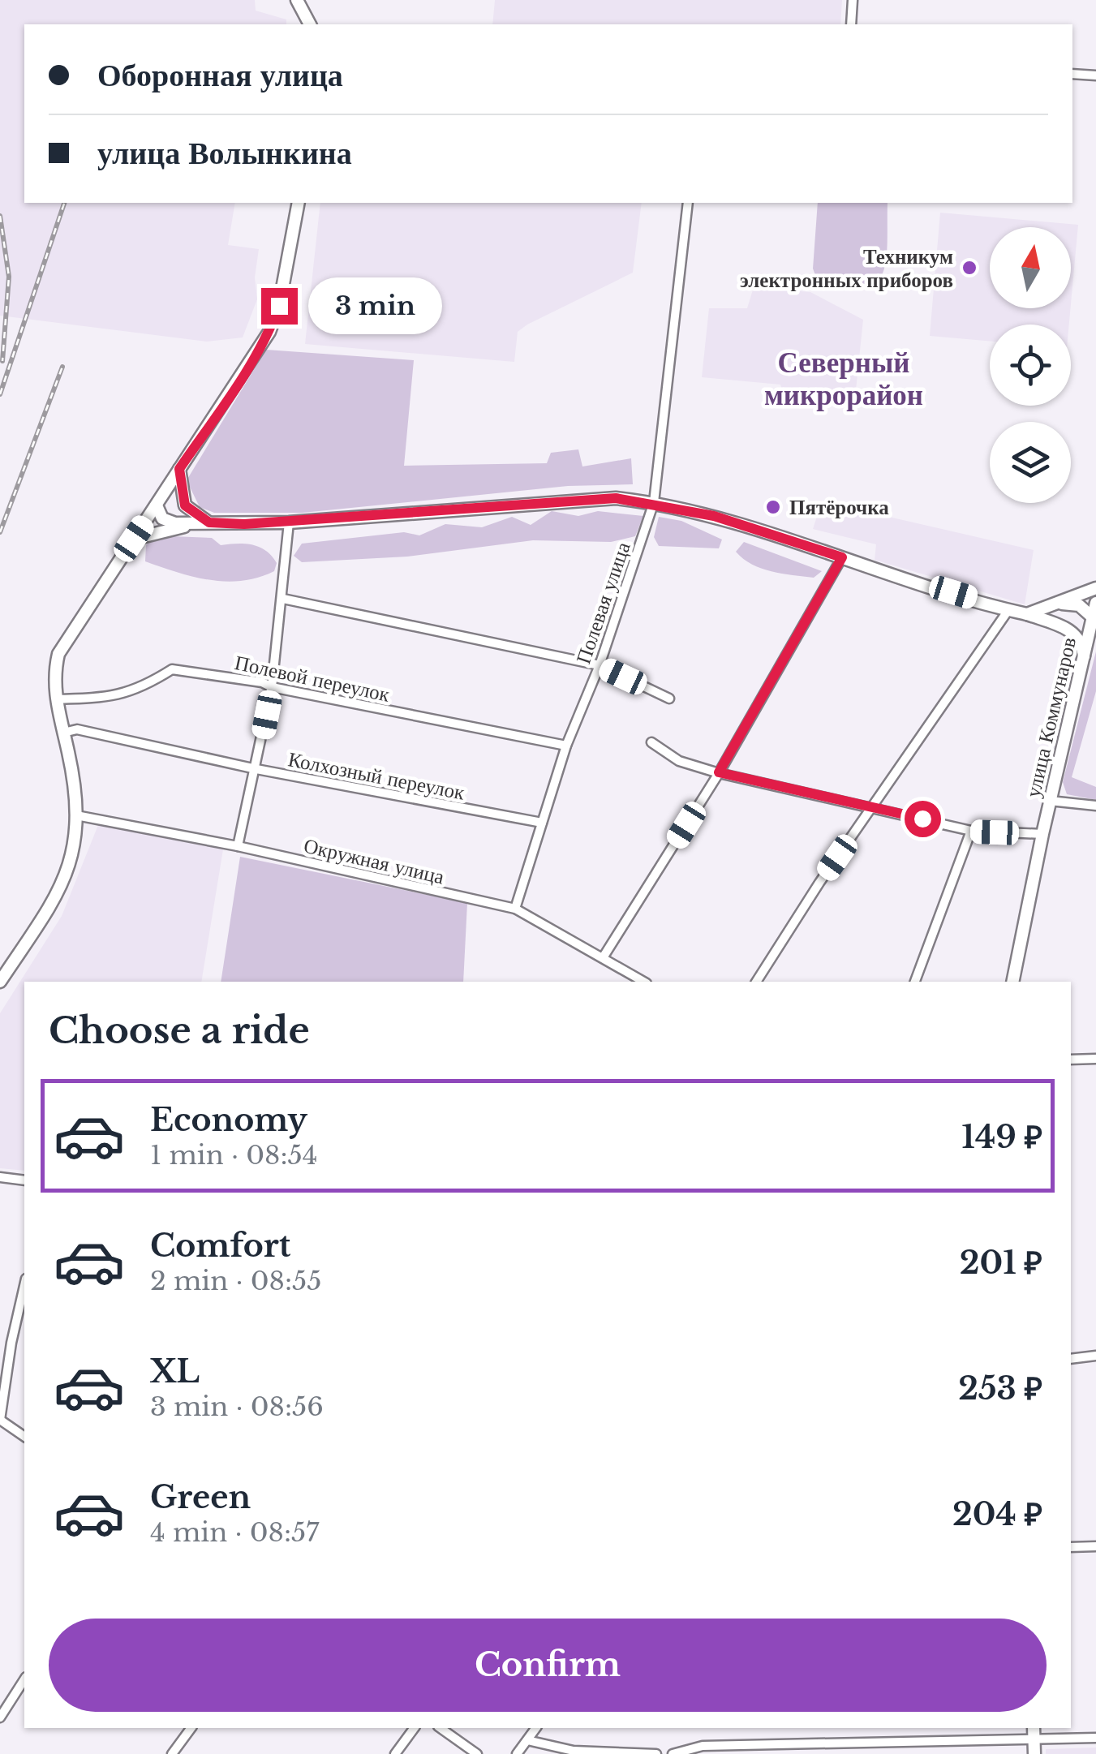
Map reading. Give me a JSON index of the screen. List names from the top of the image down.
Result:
{
  "streets": {
    "street": [
      "Полевая улица",
      "Полевой переулок",
      "улица Коммунаров",
      "Колхозный переулок",
      "Окружная улица"
    ]
  },
  "crossings": [
    ["Полевая улица", "Полевой переулок"],
    ["Полевая улица", "Колхозный переулок"],
    ["Полевая улица", "Окружная улица"]
  ],
  "districts": ["Северный микрорайон"],
  "places": ["Техникум электронных приборов", "Пятёрочка"],
  "north": "top",
  "page": {
    "banner": ["Оборонная улица", "улица Волынкина"],
    "bubble": "3 min",
    "heading": "Choose a ride",
    "list": [
      {
        "name": "Economy",
        "note": "1 min · 08:54",
        "value": "149 ₽"
      },
      {
        "name": "Comfort",
        "note": "2 min · 08:55",
        "value": "201 ₽"
      },
      {
        "name": "XL",
        "note": "3 min · 08:56",
        "value": "253 ₽"
      },
      {
        "name": "Green",
        "note": "4 min · 08:57",
        "value": "204 ₽"
      }
    ],
    "buttons": "Confirm"
  }
}
